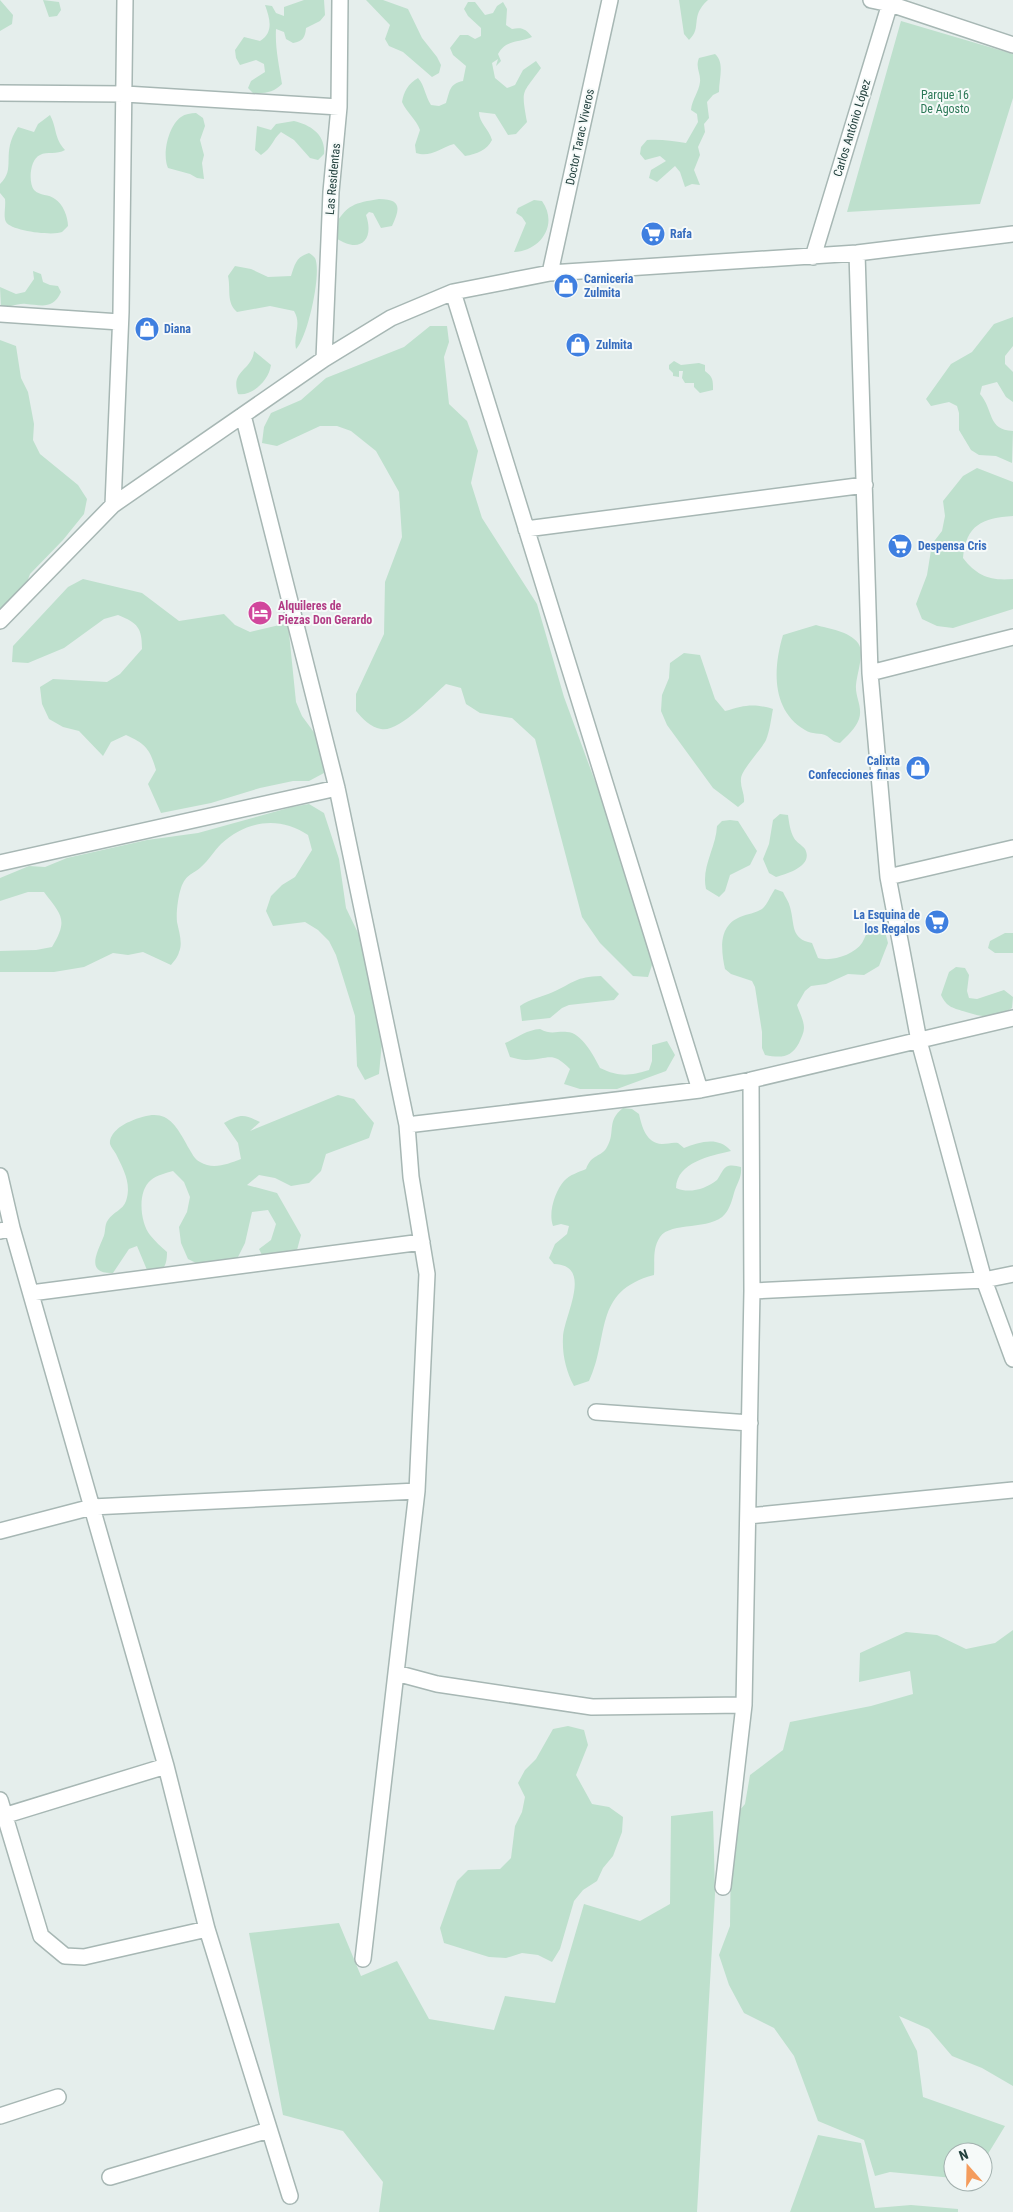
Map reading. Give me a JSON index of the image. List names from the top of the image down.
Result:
{
  "streets": {
    "street": ["Carlos António López", "Doctor Tarac Viveros", "Las Residentas"]
  },
  "parks": ["Parque 16 De Agosto"],
  "places": {
    "supermarket": ["Rafa", "Despensa Cris", "La Esquina de los Regalos"],
    "shop": [
      "Carniceria Zulmita",
      "Diana",
      "Zulmita",
      "Calixta Confecciones finas"
    ],
    "hotel": ["Alquileres de Piezas Don Gerardo"]
  },
  "north": "top"
}
